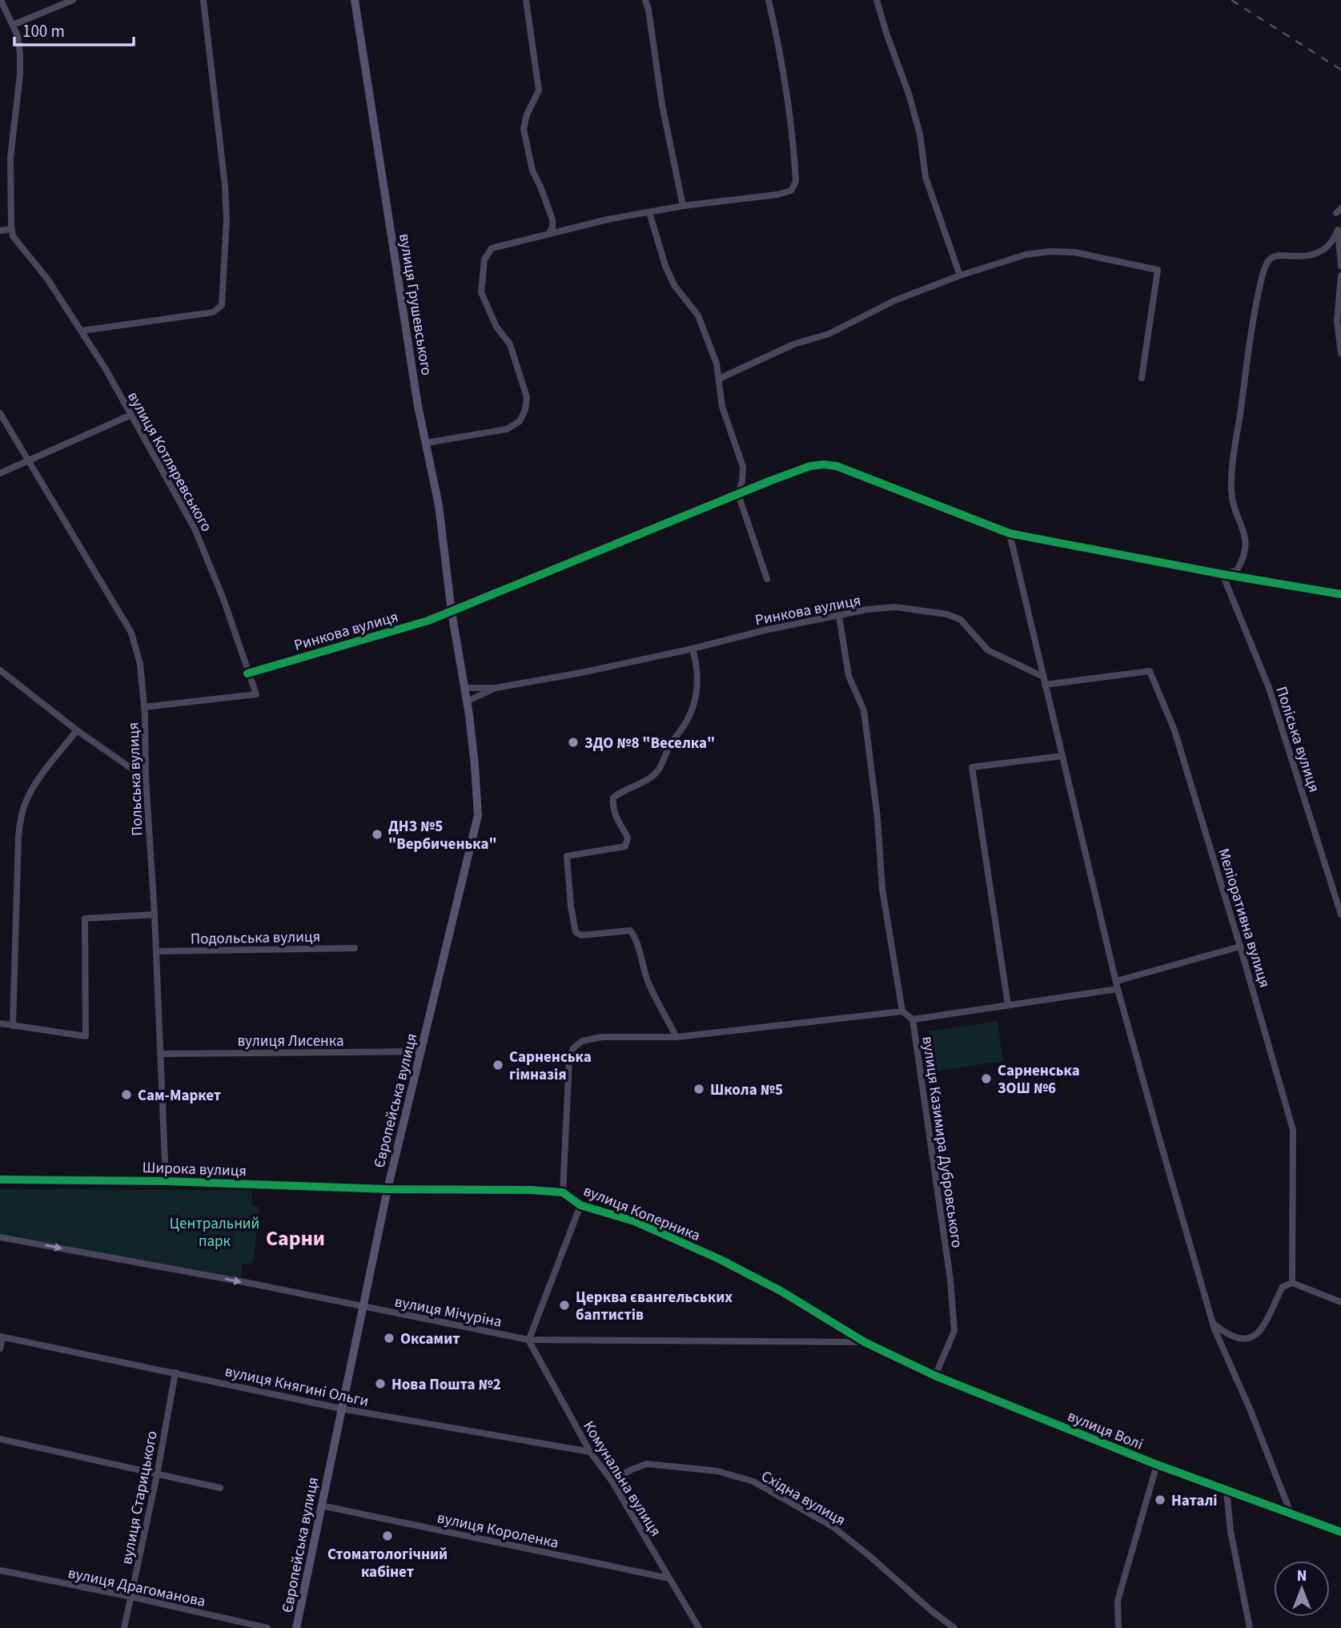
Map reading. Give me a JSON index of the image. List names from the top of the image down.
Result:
{
  "streets": {
    "main road": ["вулиця Грушевського", "Європейська вулиця"],
    "street": [
      "вулиця Котляревського",
      "Ринкова вулиця",
      "Поліська вулиця",
      "Польська вулиця",
      "Меліоративна вулиця",
      "Подольська вулиця",
      "вулиця Лисенка",
      "вулиця Казимира Дубровського",
      "Широка вулиця",
      "вулиця Коперника",
      "вулиця Мічуріна",
      "вулиця Княгині Ольги",
      "вулиця Волі",
      "Комунальна вулиця",
      "вулиця Старицького",
      "Східна вулиця",
      "вулиця Короленка",
      "вулиця Драгоманова"
    ]
  },
  "crossings": [
    ["вулиця Грушевського", "Ринкова вулиця"],
    ["вулиця Грушевського", "Європейська вулиця"],
    ["вулиця Котляревського", "Ринкова вулиця"],
    ["Ринкова вулиця", "Поліська вулиця"],
    ["Ринкова вулиця", "Європейська вулиця"],
    ["Польська вулиця", "Подольська вулиця"],
    ["Польська вулиця", "вулиця Лисенка"],
    ["Польська вулиця", "Широка вулиця"],
    ["вулиця Лисенка", "Європейська вулиця"],
    ["Європейська вулиця", "Широка вулиця"],
    ["Європейська вулиця", "вулиця Коперника"],
    ["Європейська вулиця", "вулиця Мічуріна"],
    ["Європейська вулиця", "вулиця Княгині Ольги"],
    ["Європейська вулиця", "вулиця Короленка"],
    ["вулиця Казимира Дубровського", "вулиця Волі"],
    ["Широка вулиця", "вулиця Коперника"],
    ["вулиця Коперника", "вулиця Мічуріна"],
    ["вулиця Коперника", "вулиця Волі"],
    ["вулиця Мічуріна", "вулиця Волі"],
    ["вулиця Мічуріна", "Комунальна вулиця"],
    ["вулиця Княгині Ольги", "Комунальна вулиця"],
    ["вулиця Княгині Ольги", "вулиця Старицького"],
    ["Комунальна вулиця", "Східна вулиця"],
    ["Комунальна вулиця", "вулиця Короленка"],
    ["вулиця Старицького", "вулиця Драгоманова"]
  ],
  "districts": ["Сарни"],
  "parks": ["Центральний парк"],
  "places": [
    "ЗДО №8 \"Веселка\"",
    "ДНЗ №5 \"Вербиченька\"",
    "Сарненська гімназія",
    "Сарненська ЗОШ №6",
    "Школа №5",
    "Сам-Маркет",
    "Церква євангельських баптистів",
    "Оксамит",
    "Нова Пошта №2",
    "Наталі",
    "Стоматологічний кабінет"
  ],
  "scale_bar": "100 m",
  "north": "top"
}
